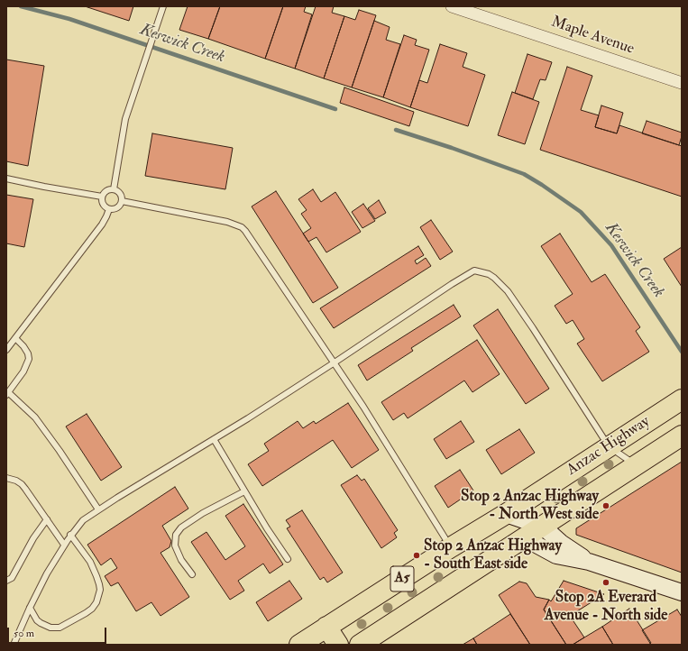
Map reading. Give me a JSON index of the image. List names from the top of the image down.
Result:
{
  "streets": {
    "highway": ["Anzac Highway", "A5"],
    "street": ["Maple Avenue"]
  },
  "water": ["Keswick Creek"],
  "places": ["Stop 2 Anzac Highway - North West side", "Stop 2 Anzac Highway - South East side", "Stop 2A Everard Avenue - North side"],
  "scale_bar": "50 m"
}
